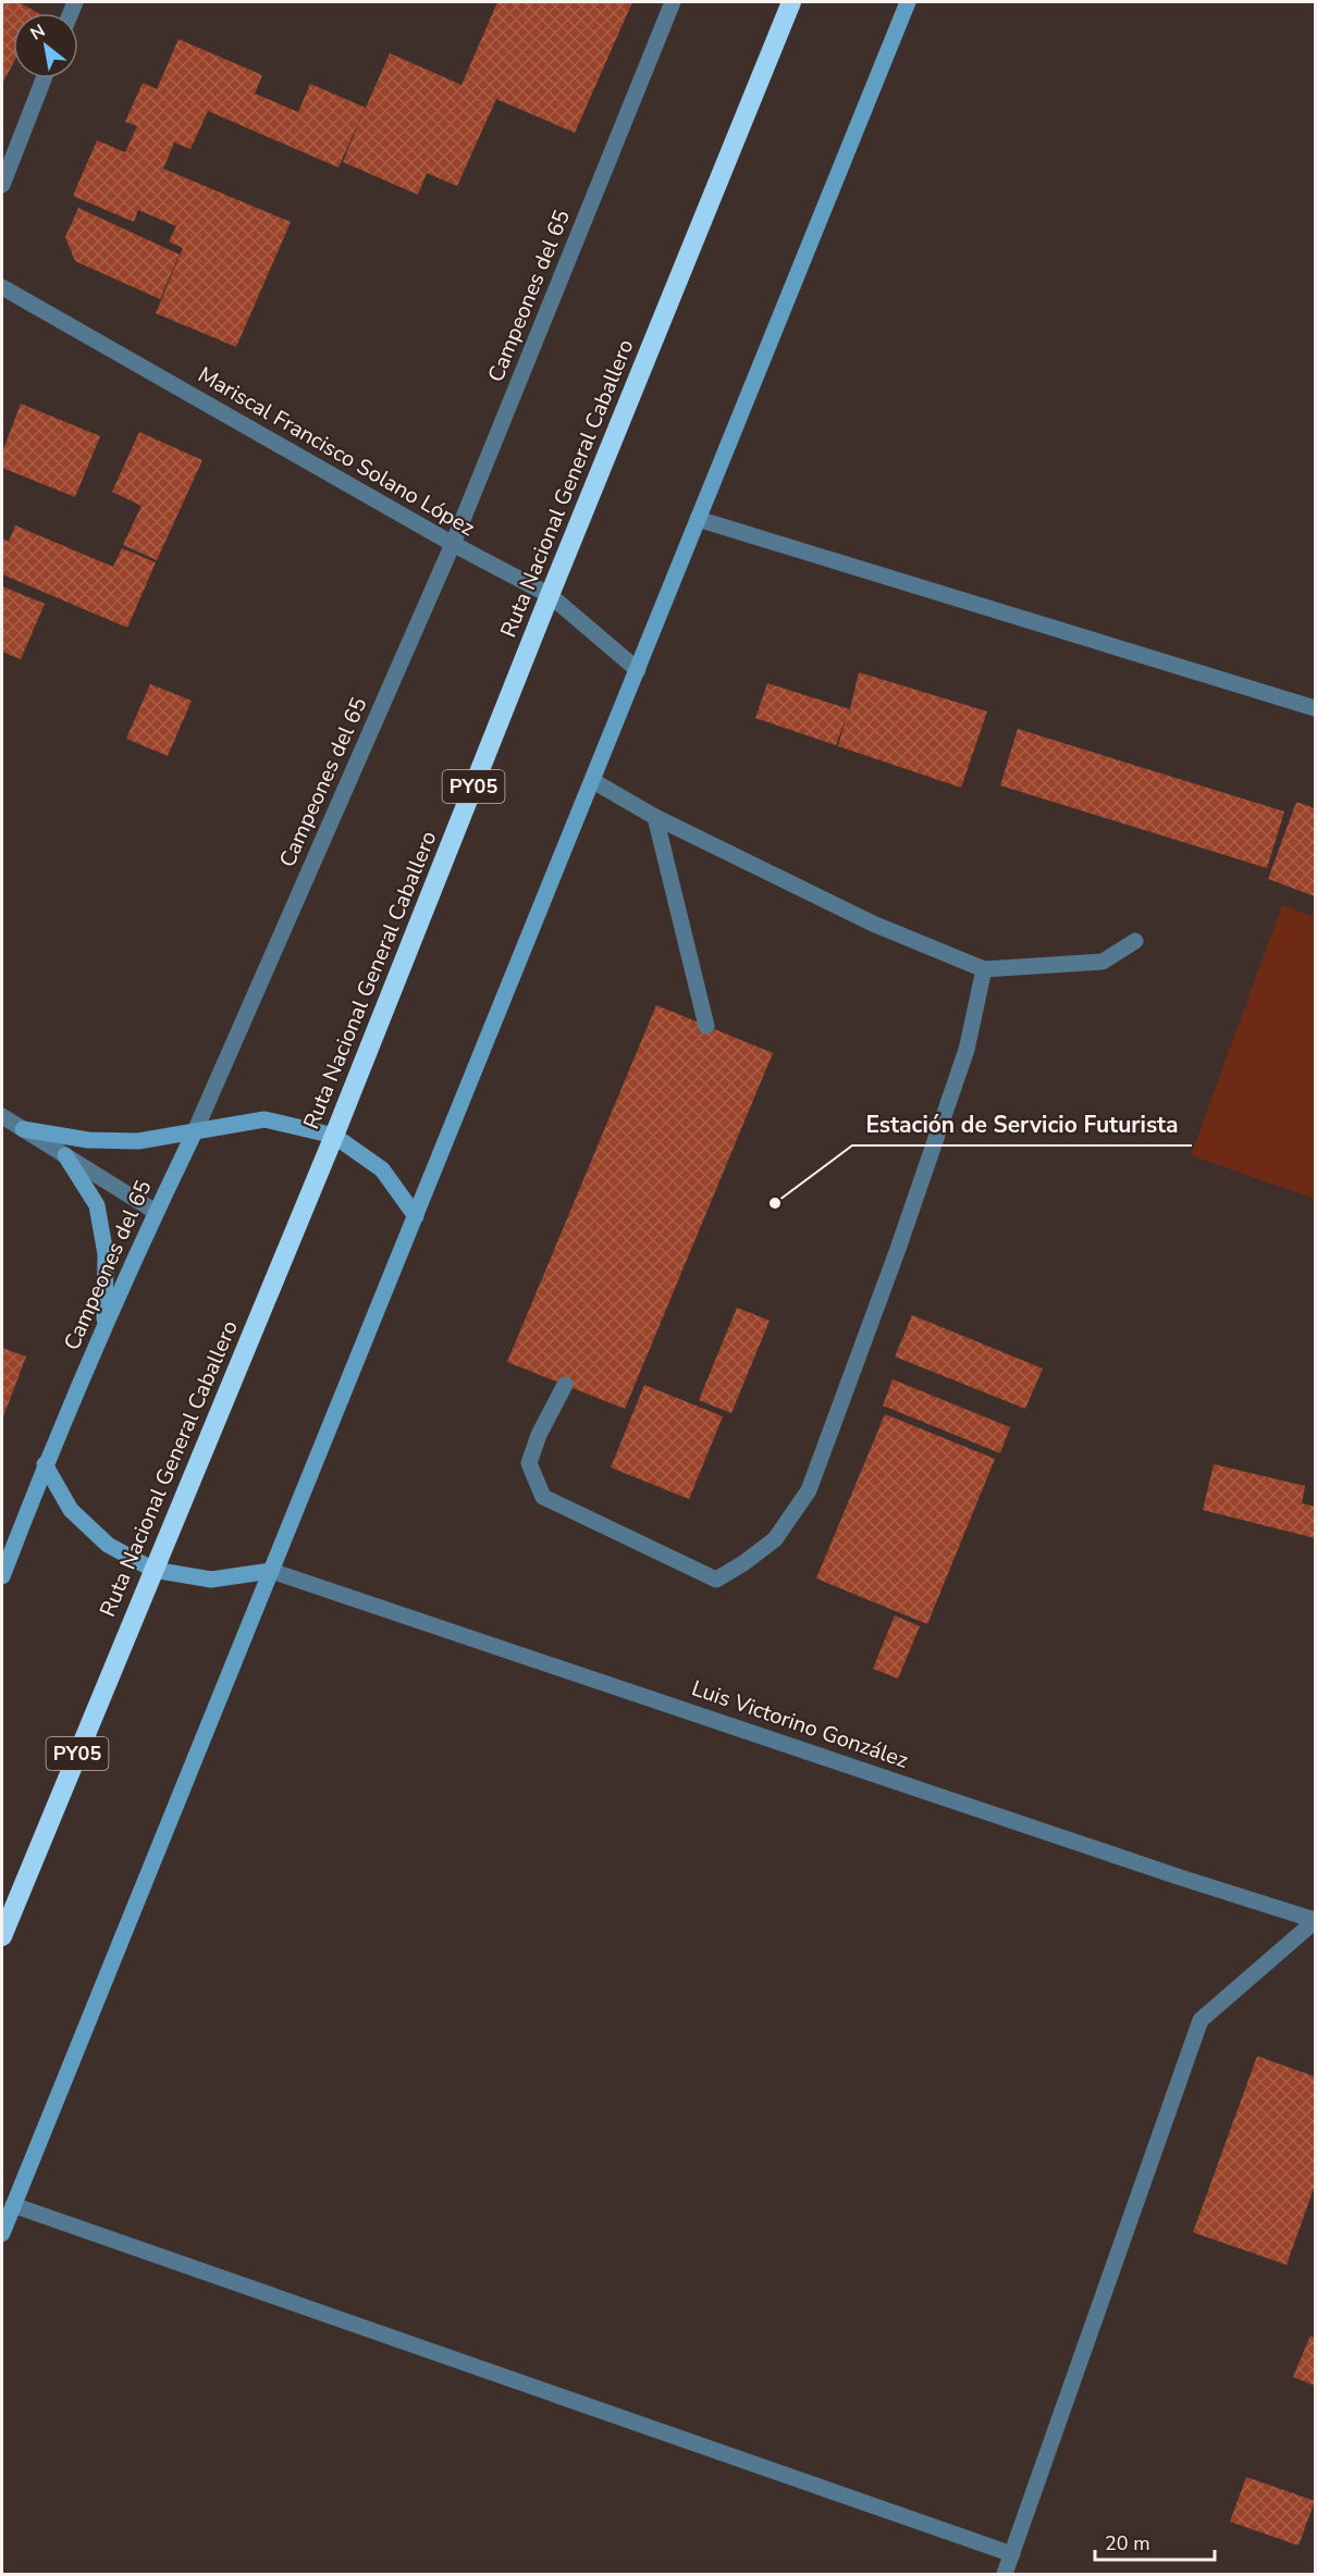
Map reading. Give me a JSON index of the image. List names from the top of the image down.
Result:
{
  "streets": {
    "highway": ["Ruta Nacional General Caballero", "PY05"],
    "street": ["Campeones del 65", "Mariscal Francisco Solano López", "Luis Victorino González"]
  },
  "crossings": [
    ["Campeones del 65", "Mariscal Francisco Solano López"],
    ["Mariscal Francisco Solano López", "Ruta Nacional General Caballero"]
  ],
  "places": ["Estación de Servicio Futurista"],
  "scale_bar": "20 m",
  "north": "top left"
}
